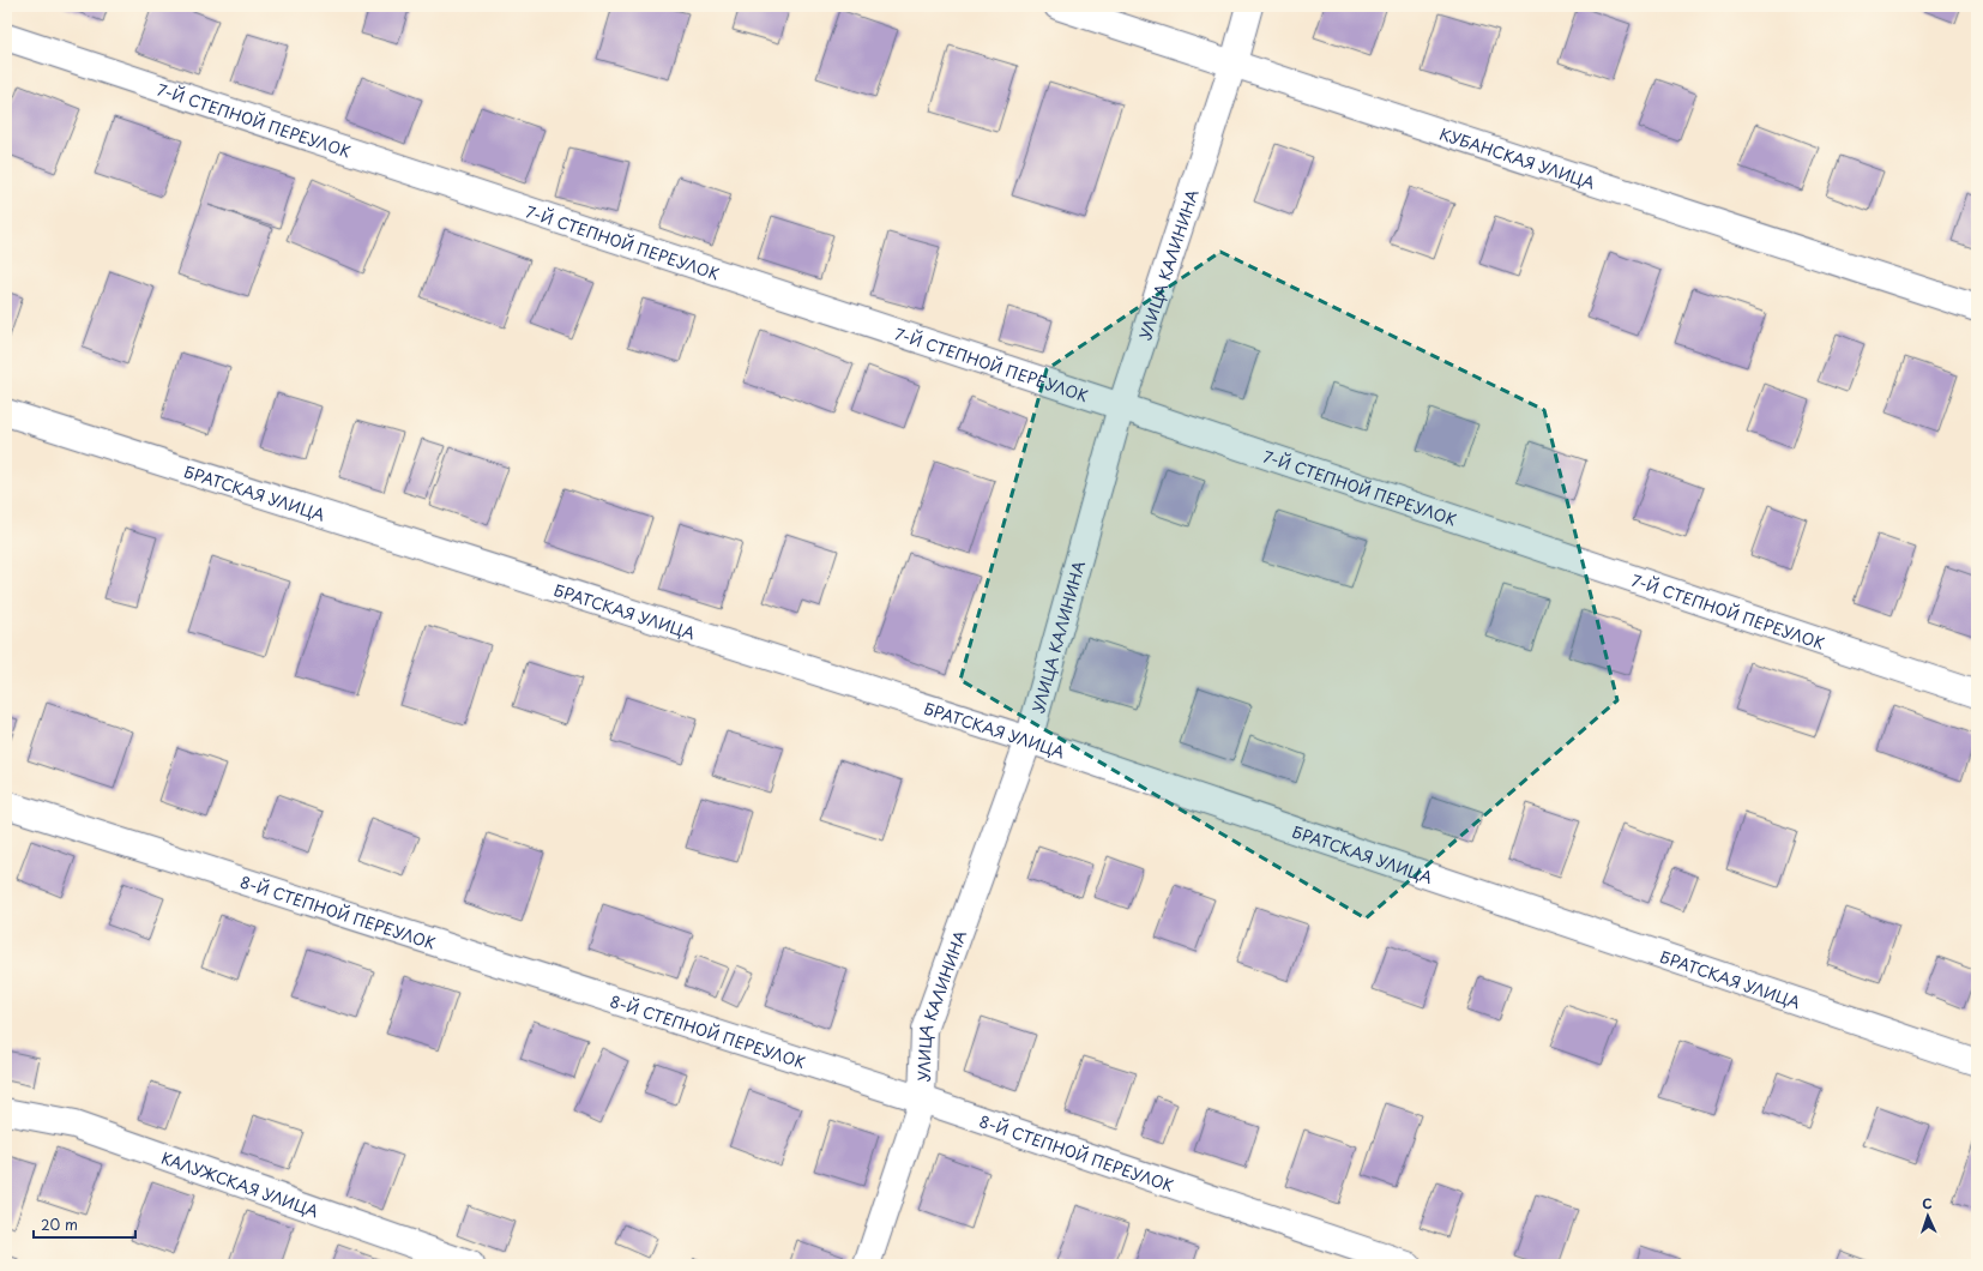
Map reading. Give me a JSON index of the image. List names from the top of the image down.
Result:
{
  "streets": {
    "street": [
      "7-Й СТЕПНОЙ ПЕРЕУЛОК",
      "КУБАНСКАЯ УЛИЦА",
      "УЛИЦА КАЛИНИНА",
      "БРАТСКАЯ УЛИЦА",
      "8-Й СТЕПНОЙ ПЕРЕУЛОК",
      "КАЛУЖСКАЯ УЛИЦА"
    ]
  },
  "crossings": [
    ["7-Й СТЕПНОЙ ПЕРЕУЛОК", "УЛИЦА КАЛИНИНА"],
    ["КУБАНСКАЯ УЛИЦА", "УЛИЦА КАЛИНИНА"],
    ["УЛИЦА КАЛИНИНА", "БРАТСКАЯ УЛИЦА"],
    ["УЛИЦА КАЛИНИНА", "8-Й СТЕПНОЙ ПЕРЕУЛОК"]
  ],
  "scale_bar": "20 m",
  "north": "top"
}
